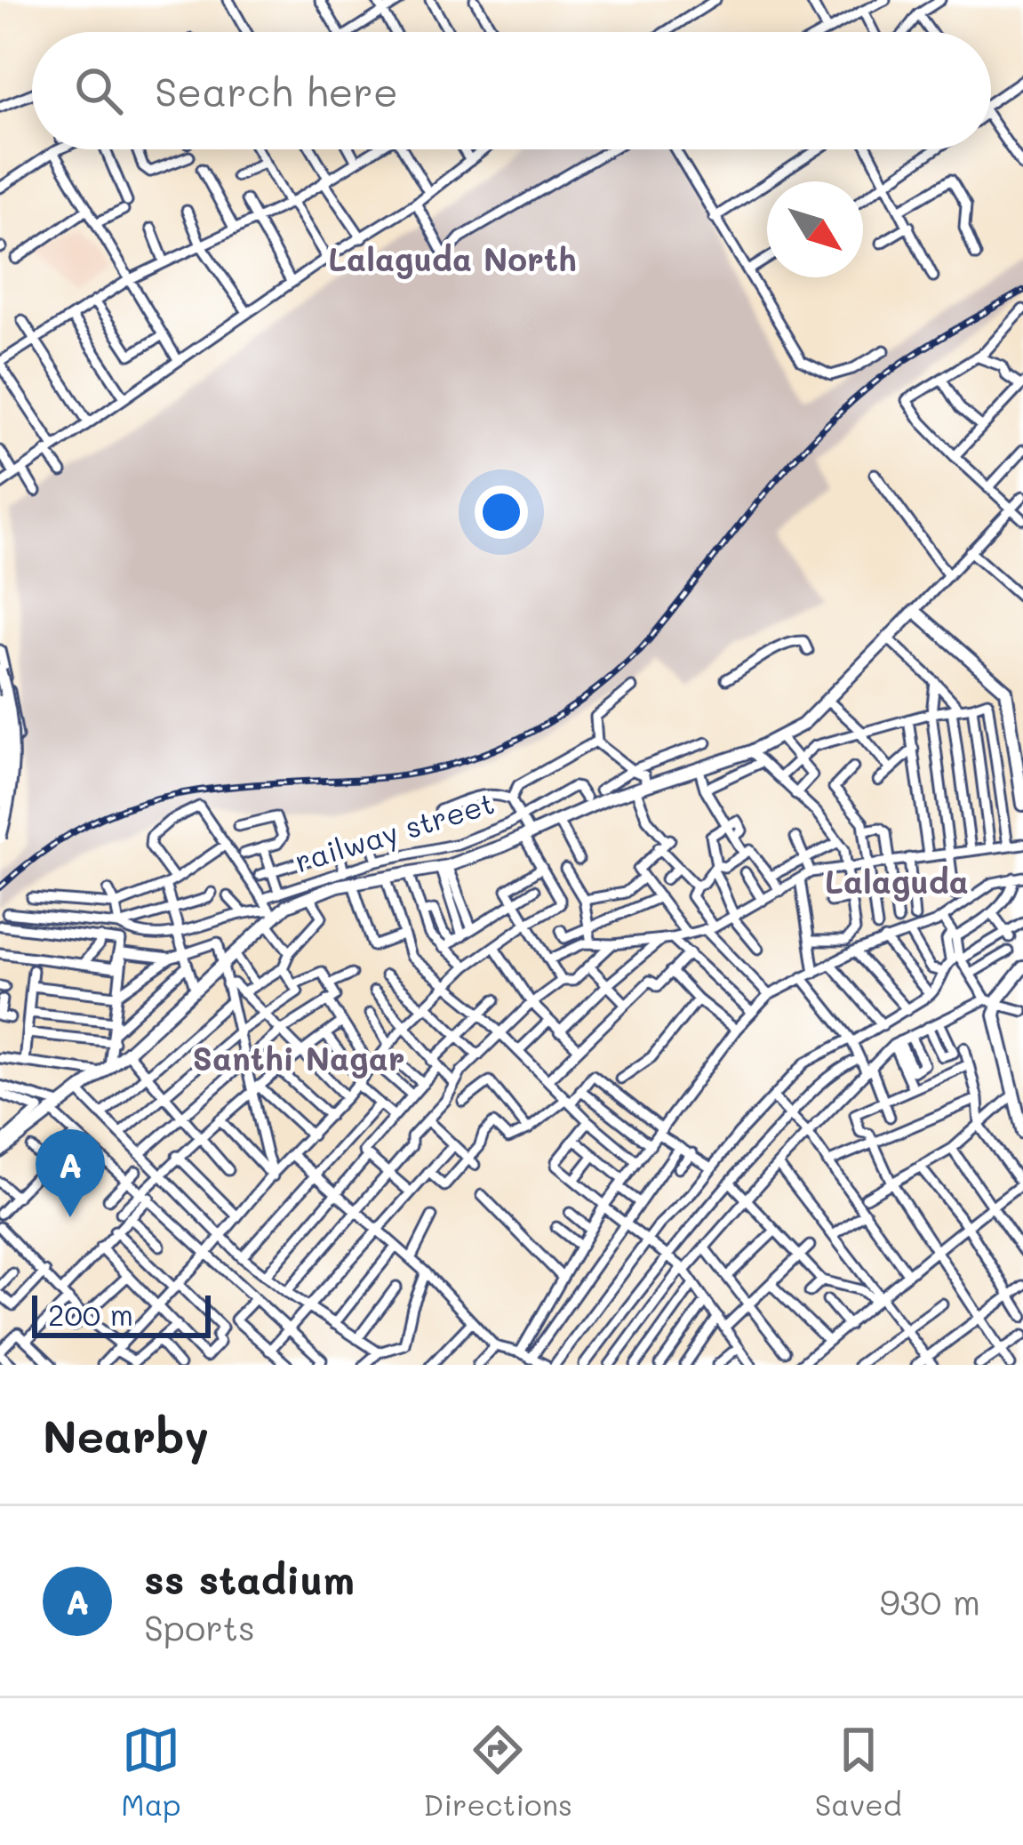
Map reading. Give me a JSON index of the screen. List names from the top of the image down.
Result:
{
  "streets": {
    "street": ["railway street"]
  },
  "districts": ["Lalaguda North", "Lalaguda", "Santhi Nagar"],
  "scale_bar": "200 m",
  "north": "bottom right",
  "page": {
    "search": "Search here",
    "pins": "A",
    "scale": "200 m",
    "heading": "Nearby",
    "list": [
      {
        "mark": "A",
        "name": "ss stadium",
        "note": "Sports",
        "value": "930 m"
      }
    ],
    "nav": ["Map", "Directions", "Saved"]
  }
}
